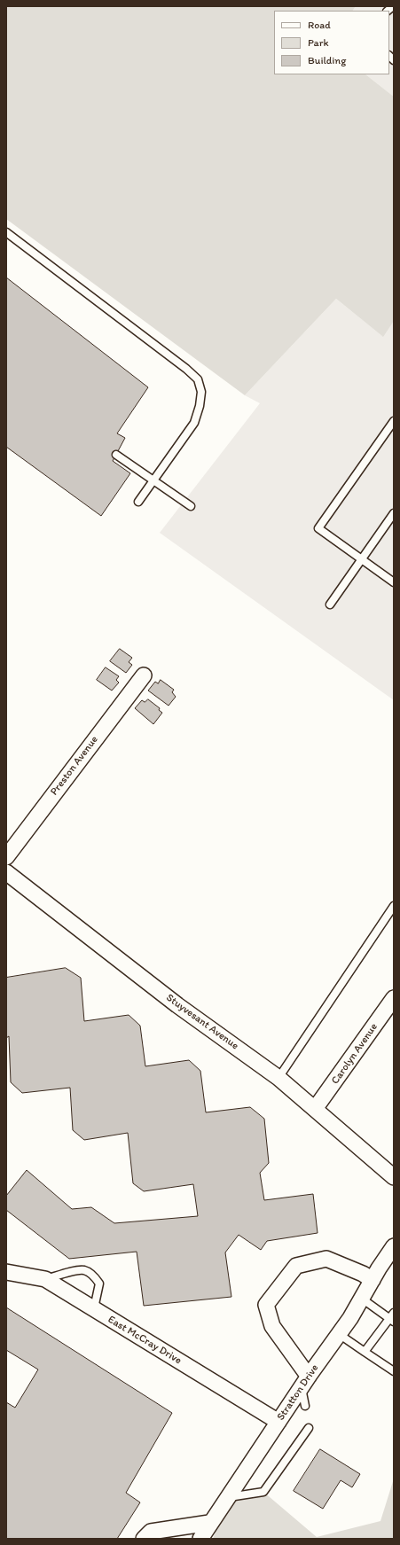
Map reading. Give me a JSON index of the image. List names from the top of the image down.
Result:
{
  "streets": {
    "street": [
      "Preston Avenue",
      "Stuyvesant Avenue",
      "Carolyn Avenue",
      "East McCray Drive",
      "Stratton Drive"
    ]
  },
  "crossings": [
    ["Stuyvesant Avenue", "Carolyn Avenue"],
    ["East McCray Drive", "Stratton Drive"]
  ],
  "legend": ["Road", "Park", "Building"]
}
